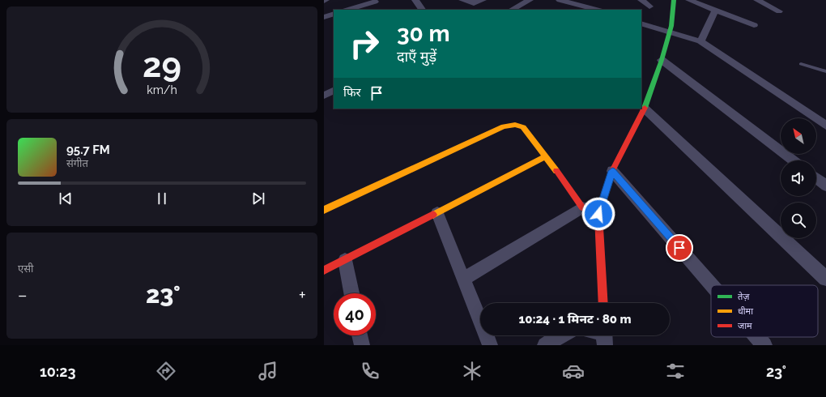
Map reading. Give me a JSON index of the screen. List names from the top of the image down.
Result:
{
  "legend": ["तेज़", "धीमा", "जाम"],
  "north": "top left",
  "page": {
    "turn": ["30 m", "दाएँ मुड़ें"],
    "then": "फिर",
    "song": ["95.7 FM", "संगीत"],
    "tile": "एसी",
    "heat": ["−", "23°", "+"],
    "limit": "40",
    "trip": "10:24 · 1 मिनट · 80 m",
    "tabs": ["10:23", "23°"],
    "gauge": ["29", "km/h"]
  }
}
